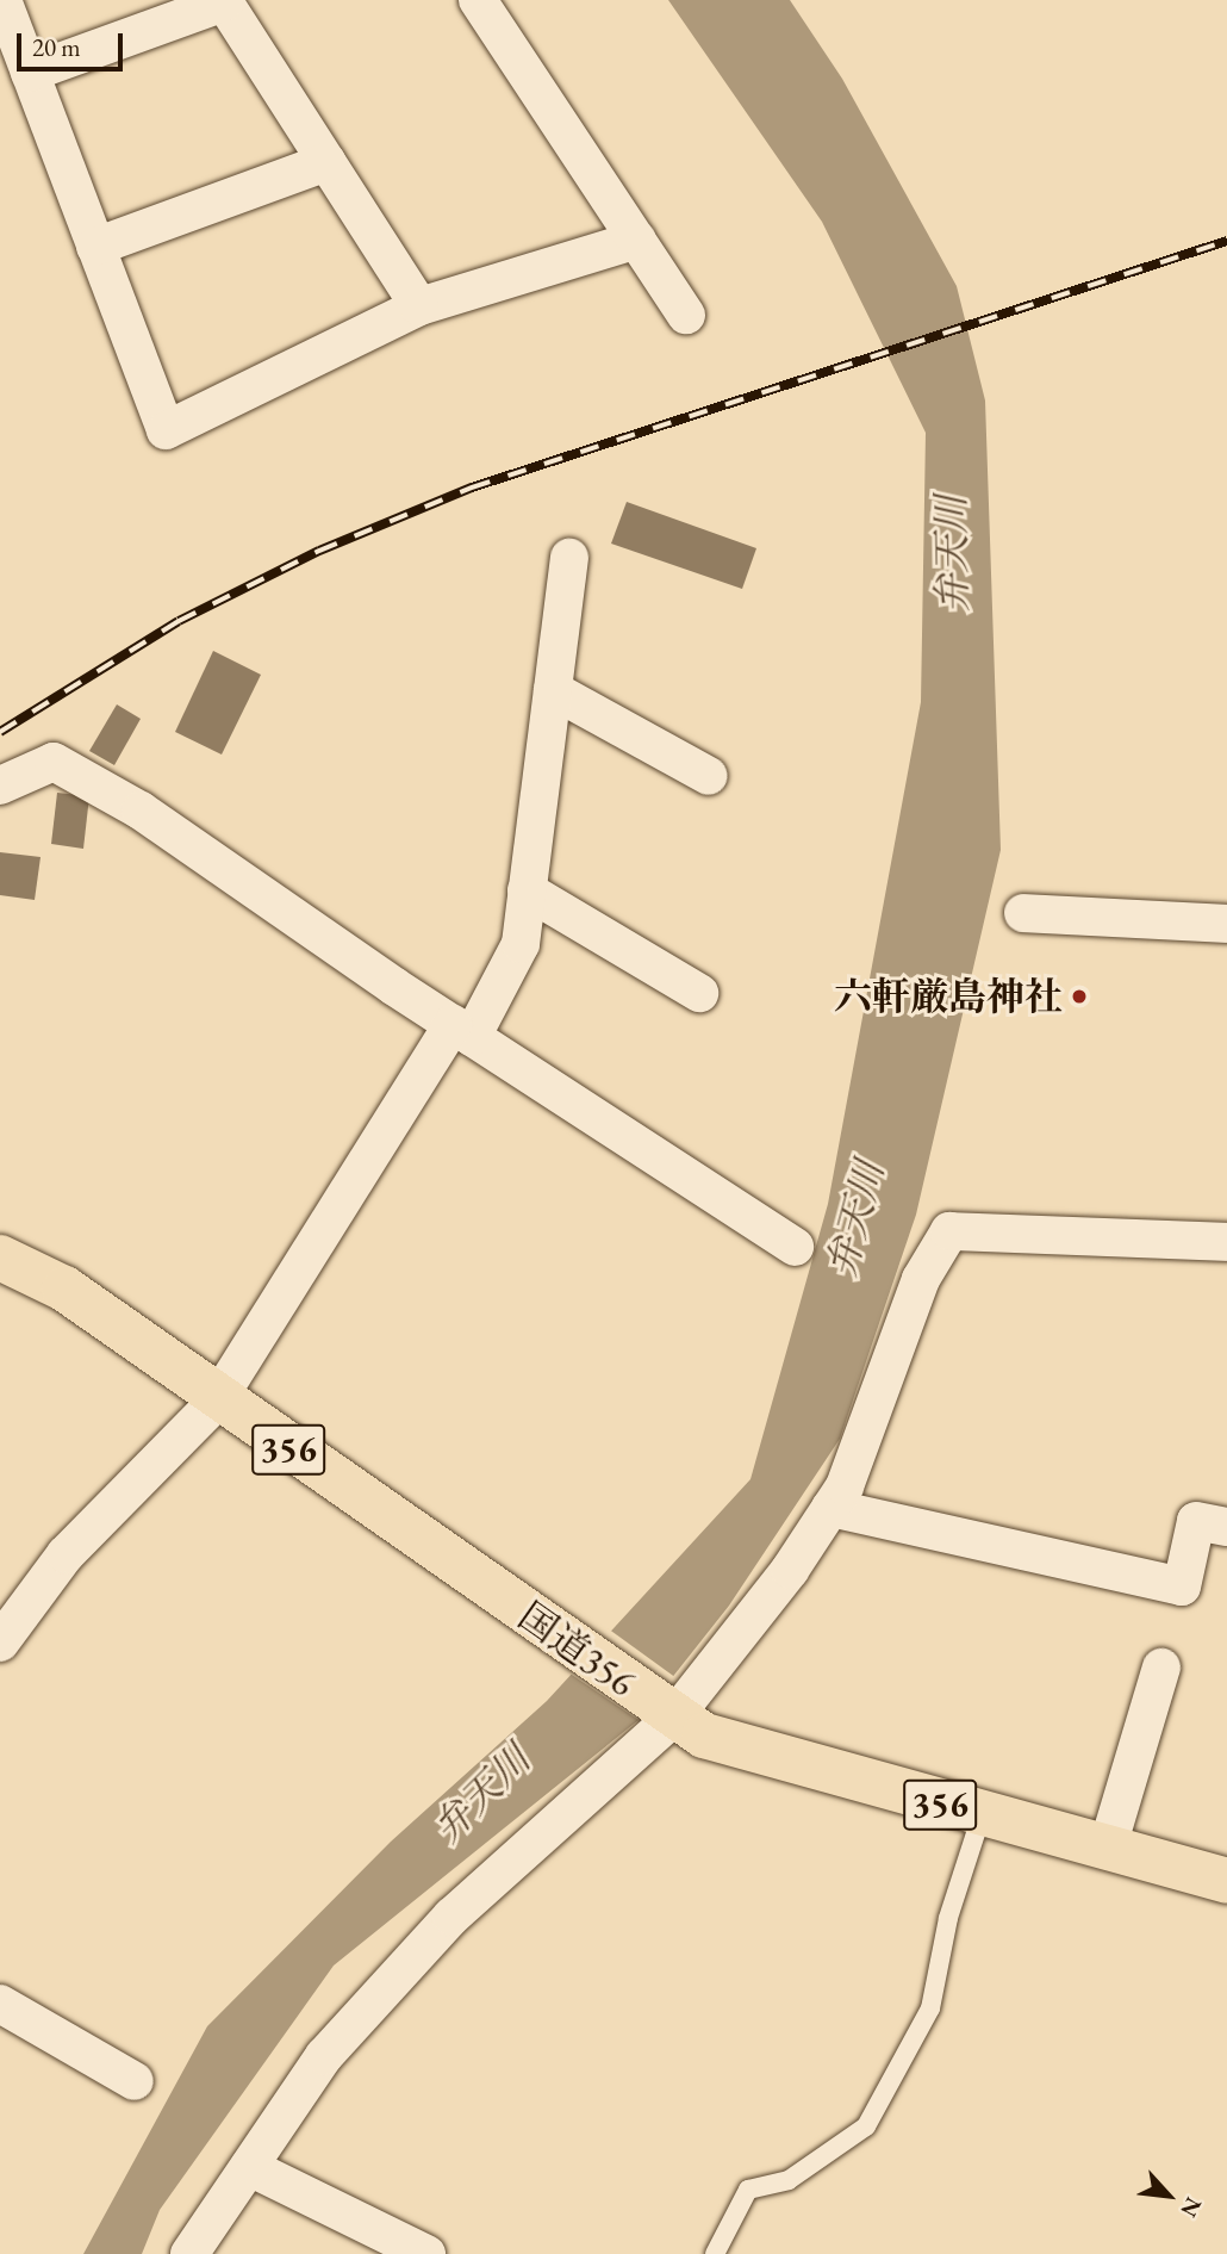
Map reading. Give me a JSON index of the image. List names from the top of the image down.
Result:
{
  "streets": {
    "highway": ["356", "国道356"]
  },
  "water": ["弁天川"],
  "places": ["六軒厳島神社"],
  "scale_bar": "20 m",
  "north": "bottom right"
}
